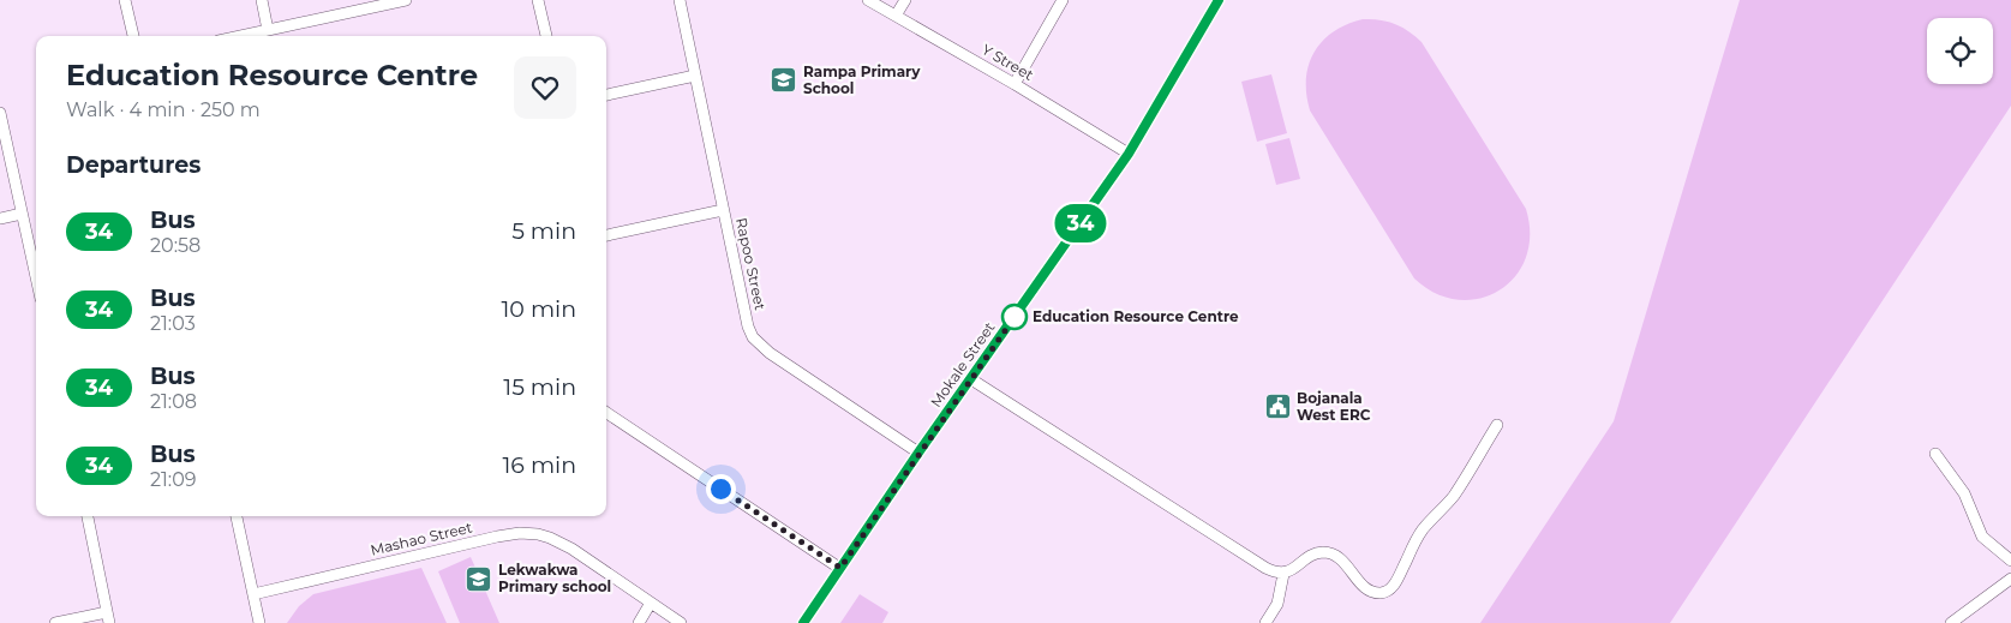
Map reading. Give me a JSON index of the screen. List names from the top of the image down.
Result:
{
  "streets": {
    "street": [
      "Y Street",
      "Rapoo Street",
      "Mokale Street",
      "Mashao Street"
    ]
  },
  "crossings": [
    ["Y Street", "Mokale Street"],
    ["Rapoo Street", "Mokale Street"]
  ],
  "places": {
    "school or university": ["Rampa Primary School", "Lekwakwa Primary school"],
    "other": ["Education Resource Centre"],
    "public building": ["Bojanala West ERC"]
  },
  "lines": ["bus line 34"],
  "page": {
    "on_map": "34",
    "heading": [
      ["Education Resource Centre", "Walk · 4 min · 250 m"],
      "Departures"
    ],
    "list": [
      {
        "mark": "34",
        "name": "Bus",
        "note": "20:58",
        "value": "5 min"
      },
      {
        "mark": "34",
        "name": "Bus",
        "note": "21:03",
        "value": "10 min"
      },
      {
        "mark": "34",
        "name": "Bus",
        "note": "21:08",
        "value": "15 min"
      },
      {
        "mark": "34",
        "name": "Bus",
        "note": "21:09",
        "value": "16 min"
      }
    ]
  }
}
